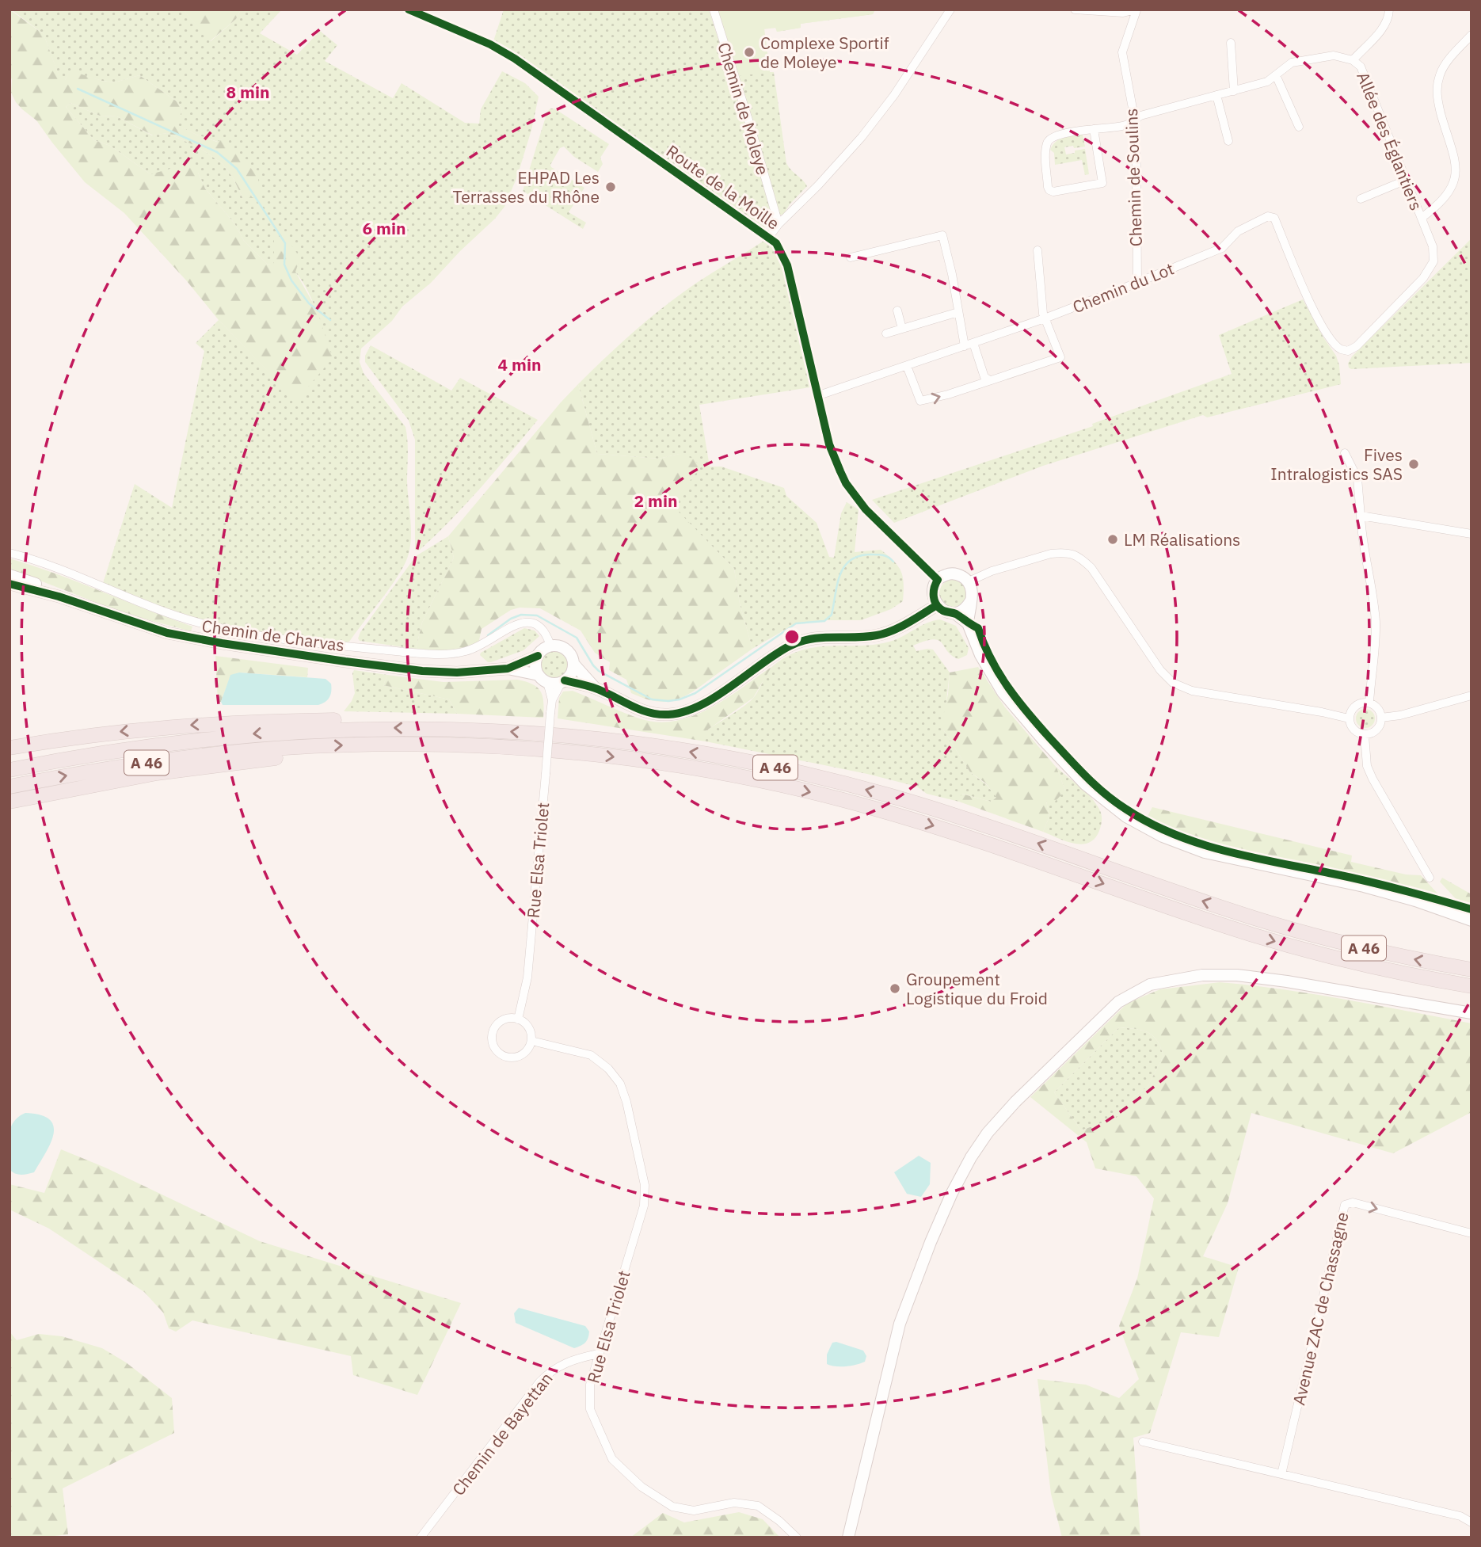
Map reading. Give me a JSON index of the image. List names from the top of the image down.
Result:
{
  "streets": {
    "highway": ["A 46"],
    "street": [
      "Chemin de Moleye",
      "Allée des Églantiers",
      "Chemin de Soulins",
      "Route de la Moille",
      "Chemin du Lot",
      "Chemin de Charvas",
      "Rue Elsa Triolet",
      "Avenue ZAC de Chassagne",
      "Chemin de Bayettan"
    ]
  },
  "crossings": [
    ["Allée des Églantiers", "Chemin de Soulins"],
    ["Allée des Églantiers", "Chemin du Lot"],
    ["Chemin de Soulins", "Chemin du Lot"],
    ["Route de la Moille", "Chemin du Lot"],
    ["Chemin de Charvas", "Rue Elsa Triolet"],
    ["Rue Elsa Triolet", "Chemin de Bayettan"]
  ],
  "places": [
    "Complexe Sportif de Moleye",
    "EHPAD Les Terrasses du Rhône",
    "Fives Intralogistics SAS",
    "LM Réalisations",
    "Groupement Logistique du Froid"
  ],
  "rings": [
    "8 min",
    "6 min",
    "4 min",
    "2 min"
  ]
}
